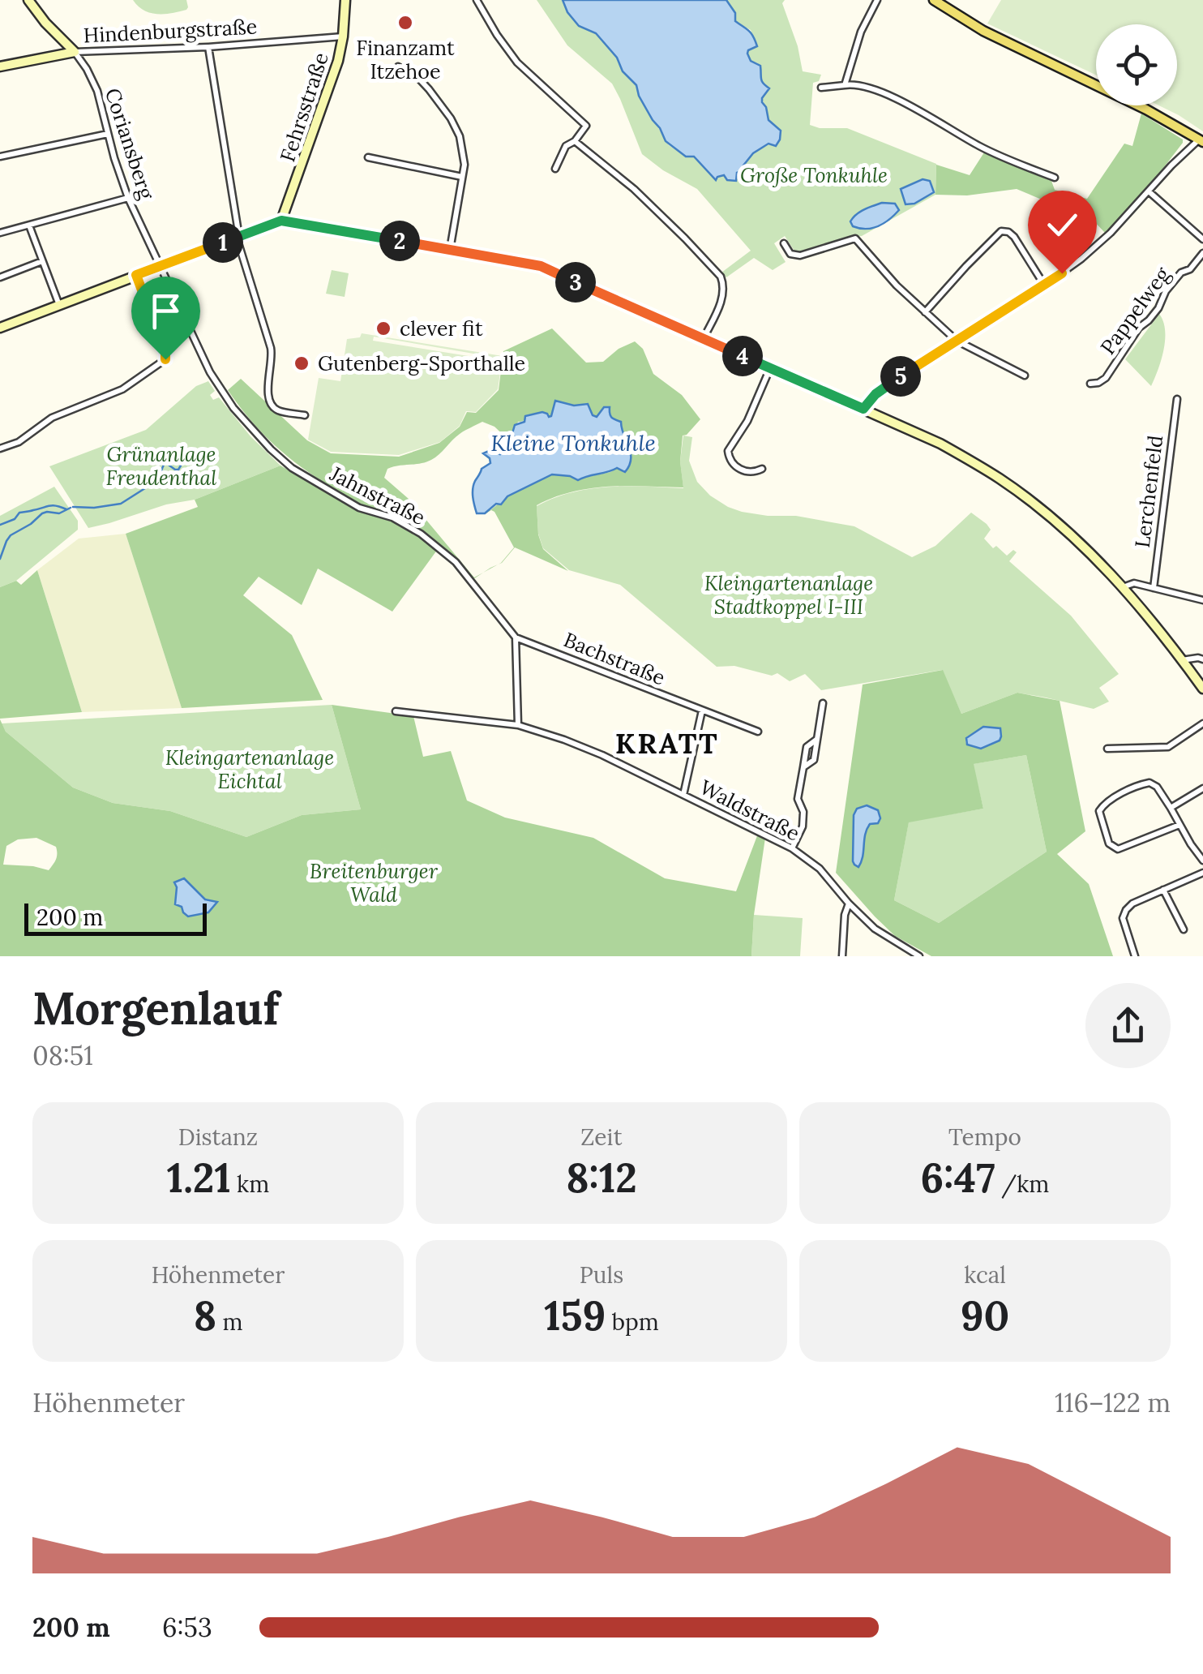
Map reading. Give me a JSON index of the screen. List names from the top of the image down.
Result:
{
  "streets": {
    "street": [
      "Hindenburgstraße",
      "Fehrsstraße",
      "Coriansberg",
      "Pappelweg",
      "Lerchenfeld",
      "Jahnstraße",
      "Bachstraße",
      "Waldstraße"
    ]
  },
  "crossings": [
    ["Hindenburgstraße", "Fehrsstraße"],
    ["Hindenburgstraße", "Coriansberg"],
    ["Coriansberg", "Jahnstraße"],
    ["Jahnstraße", "Bachstraße"]
  ],
  "districts": ["KRATT"],
  "water": ["Kleine Tonkuhle"],
  "parks": [
    "Große Tonkuhle",
    "Grünanlage Freudenthal",
    "Kleingartenanlage Stadtkoppel I-III",
    "Kleingartenanlage Eichtal",
    "Breitenburger Wald"
  ],
  "places": ["Finanzamt Itzehoe", "clever fit", "Gutenberg-Sporthalle"],
  "scale_bar": "200 m",
  "page": {
    "pins": [
      "2",
      "1",
      "3",
      "4",
      "5"
    ],
    "scale": "200 m",
    "heading": ["Morgenlauf", "08:51"],
    "stats": [
      ["Distanz", "1.21 km"],
      ["Zeit", "8:12"],
      ["Tempo", "6:47 /km"],
      ["Höhenmeter", "8 m"],
      ["Puls", "159 bpm"],
      ["kcal", "90"]
    ],
    "chart": ["Höhenmeter", "116–122 m"],
    "list": [
      {
        "name": "200 m",
        "note": "6:53"
      }
    ]
  }
}
